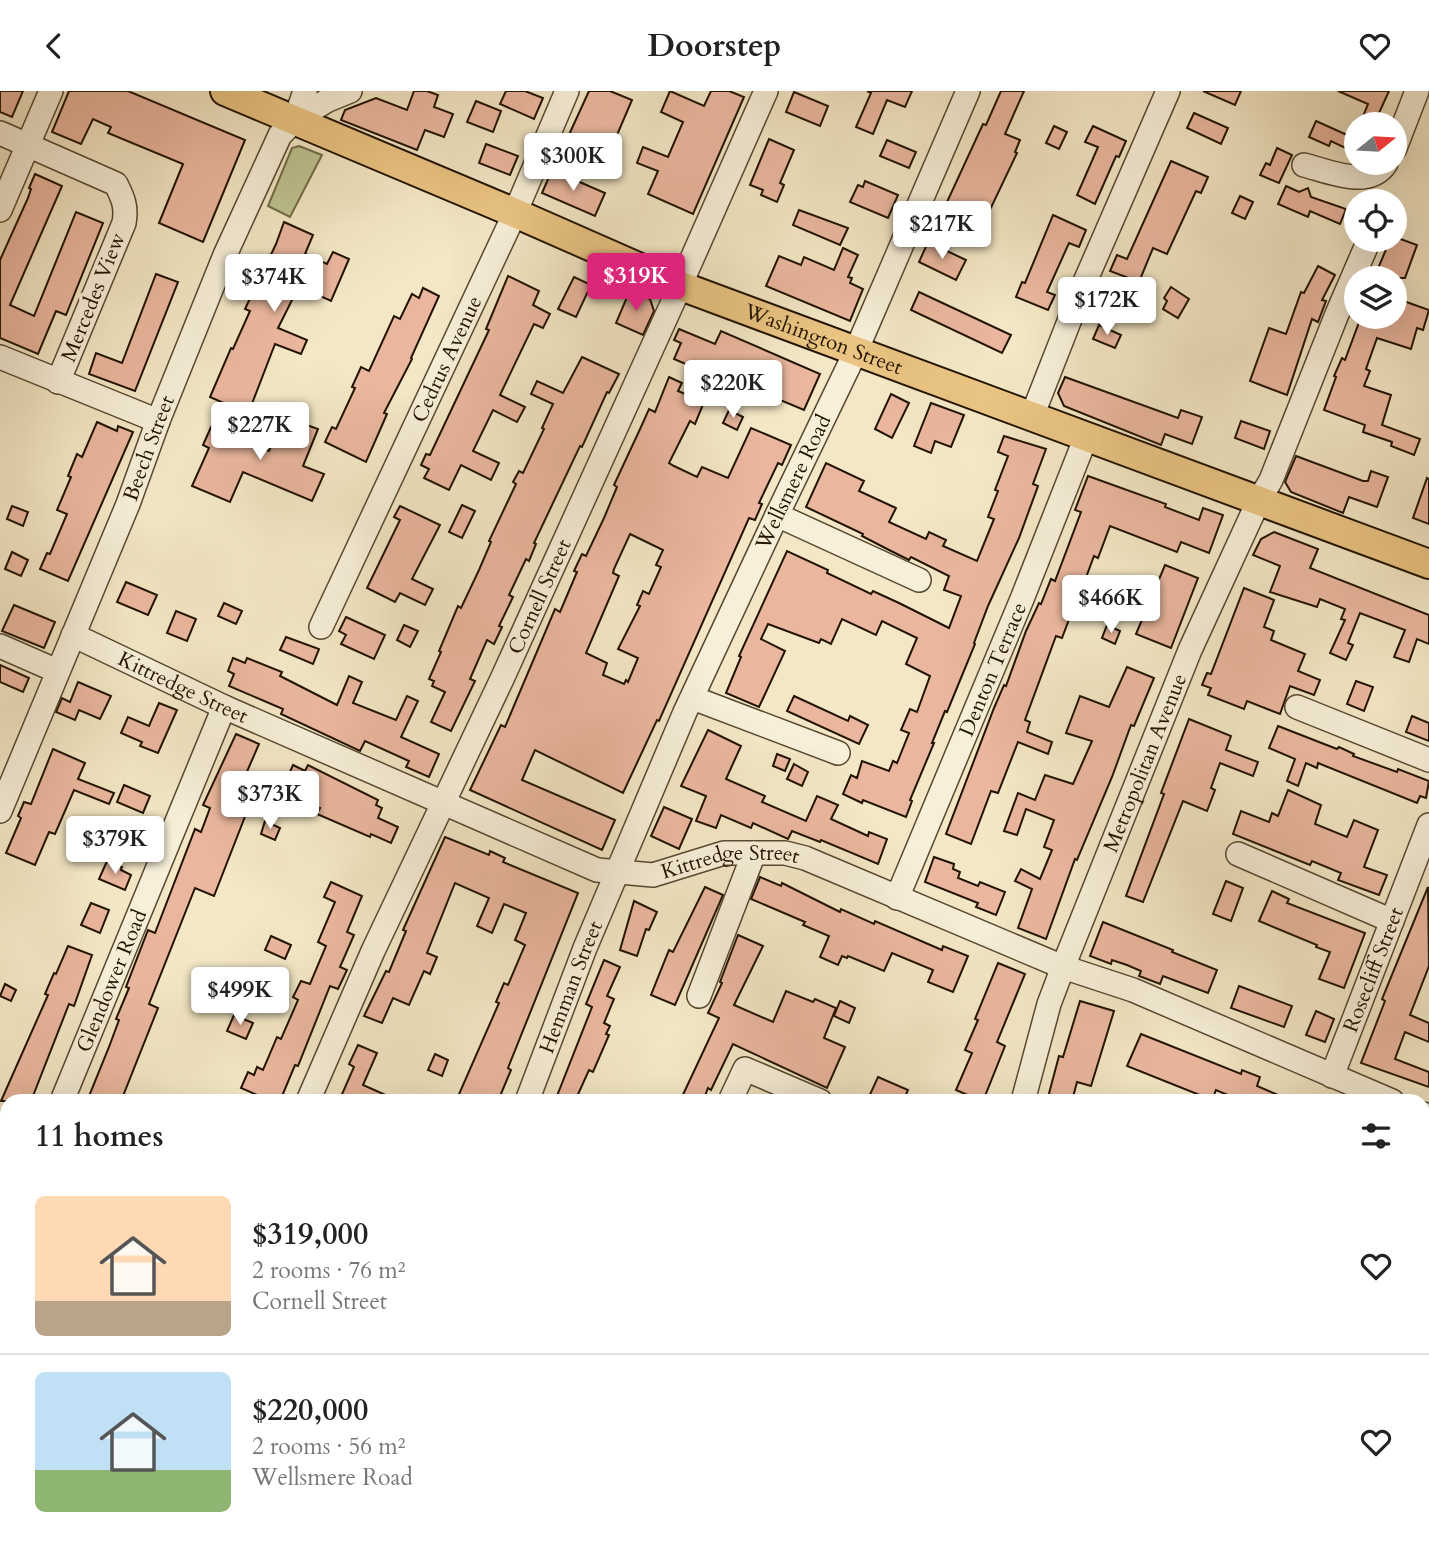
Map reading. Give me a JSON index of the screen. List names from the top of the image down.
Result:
{
  "streets": {
    "main road": ["Washington Street"],
    "street": [
      "Mercedes View",
      "Cedrus Avenue",
      "Beech Street",
      "Wellsmere Road",
      "Cornell Street",
      "Denton Terrace",
      "Kittredge Street",
      "Metropolitan Avenue",
      "Rosecliff Street",
      "Glendower Road",
      "Hemman Street"
    ]
  },
  "crossings": [
    ["Washington Street", "Cedrus Avenue"],
    ["Washington Street", "Beech Street"],
    ["Washington Street", "Wellsmere Road"],
    ["Washington Street", "Cornell Street"],
    ["Washington Street", "Denton Terrace"],
    ["Washington Street", "Metropolitan Avenue"],
    ["Beech Street", "Kittredge Street"],
    ["Wellsmere Road", "Kittredge Street"],
    ["Wellsmere Road", "Hemman Street"],
    ["Cornell Street", "Kittredge Street"],
    ["Denton Terrace", "Kittredge Street"],
    ["Kittredge Street", "Metropolitan Avenue"],
    ["Kittredge Street", "Rosecliff Street"],
    ["Kittredge Street", "Glendower Road"],
    ["Kittredge Street", "Hemman Street"]
  ],
  "north": "right",
  "page": {
    "header": "Doorstep",
    "price": [
      "$300K",
      "$217K",
      "$319K",
      "$374K",
      "$172K",
      "$220K",
      "$227K",
      "$466K",
      "$373K",
      "$379K",
      "$499K"
    ],
    "heading": "11 homes",
    "list": [
      {
        "name": "$319,000",
        "note": "2 rooms · 76 m² · Cornell Street"
      },
      {
        "name": "$220,000",
        "note": "2 rooms · 56 m² · Wellsmere Road"
      }
    ]
  }
}
